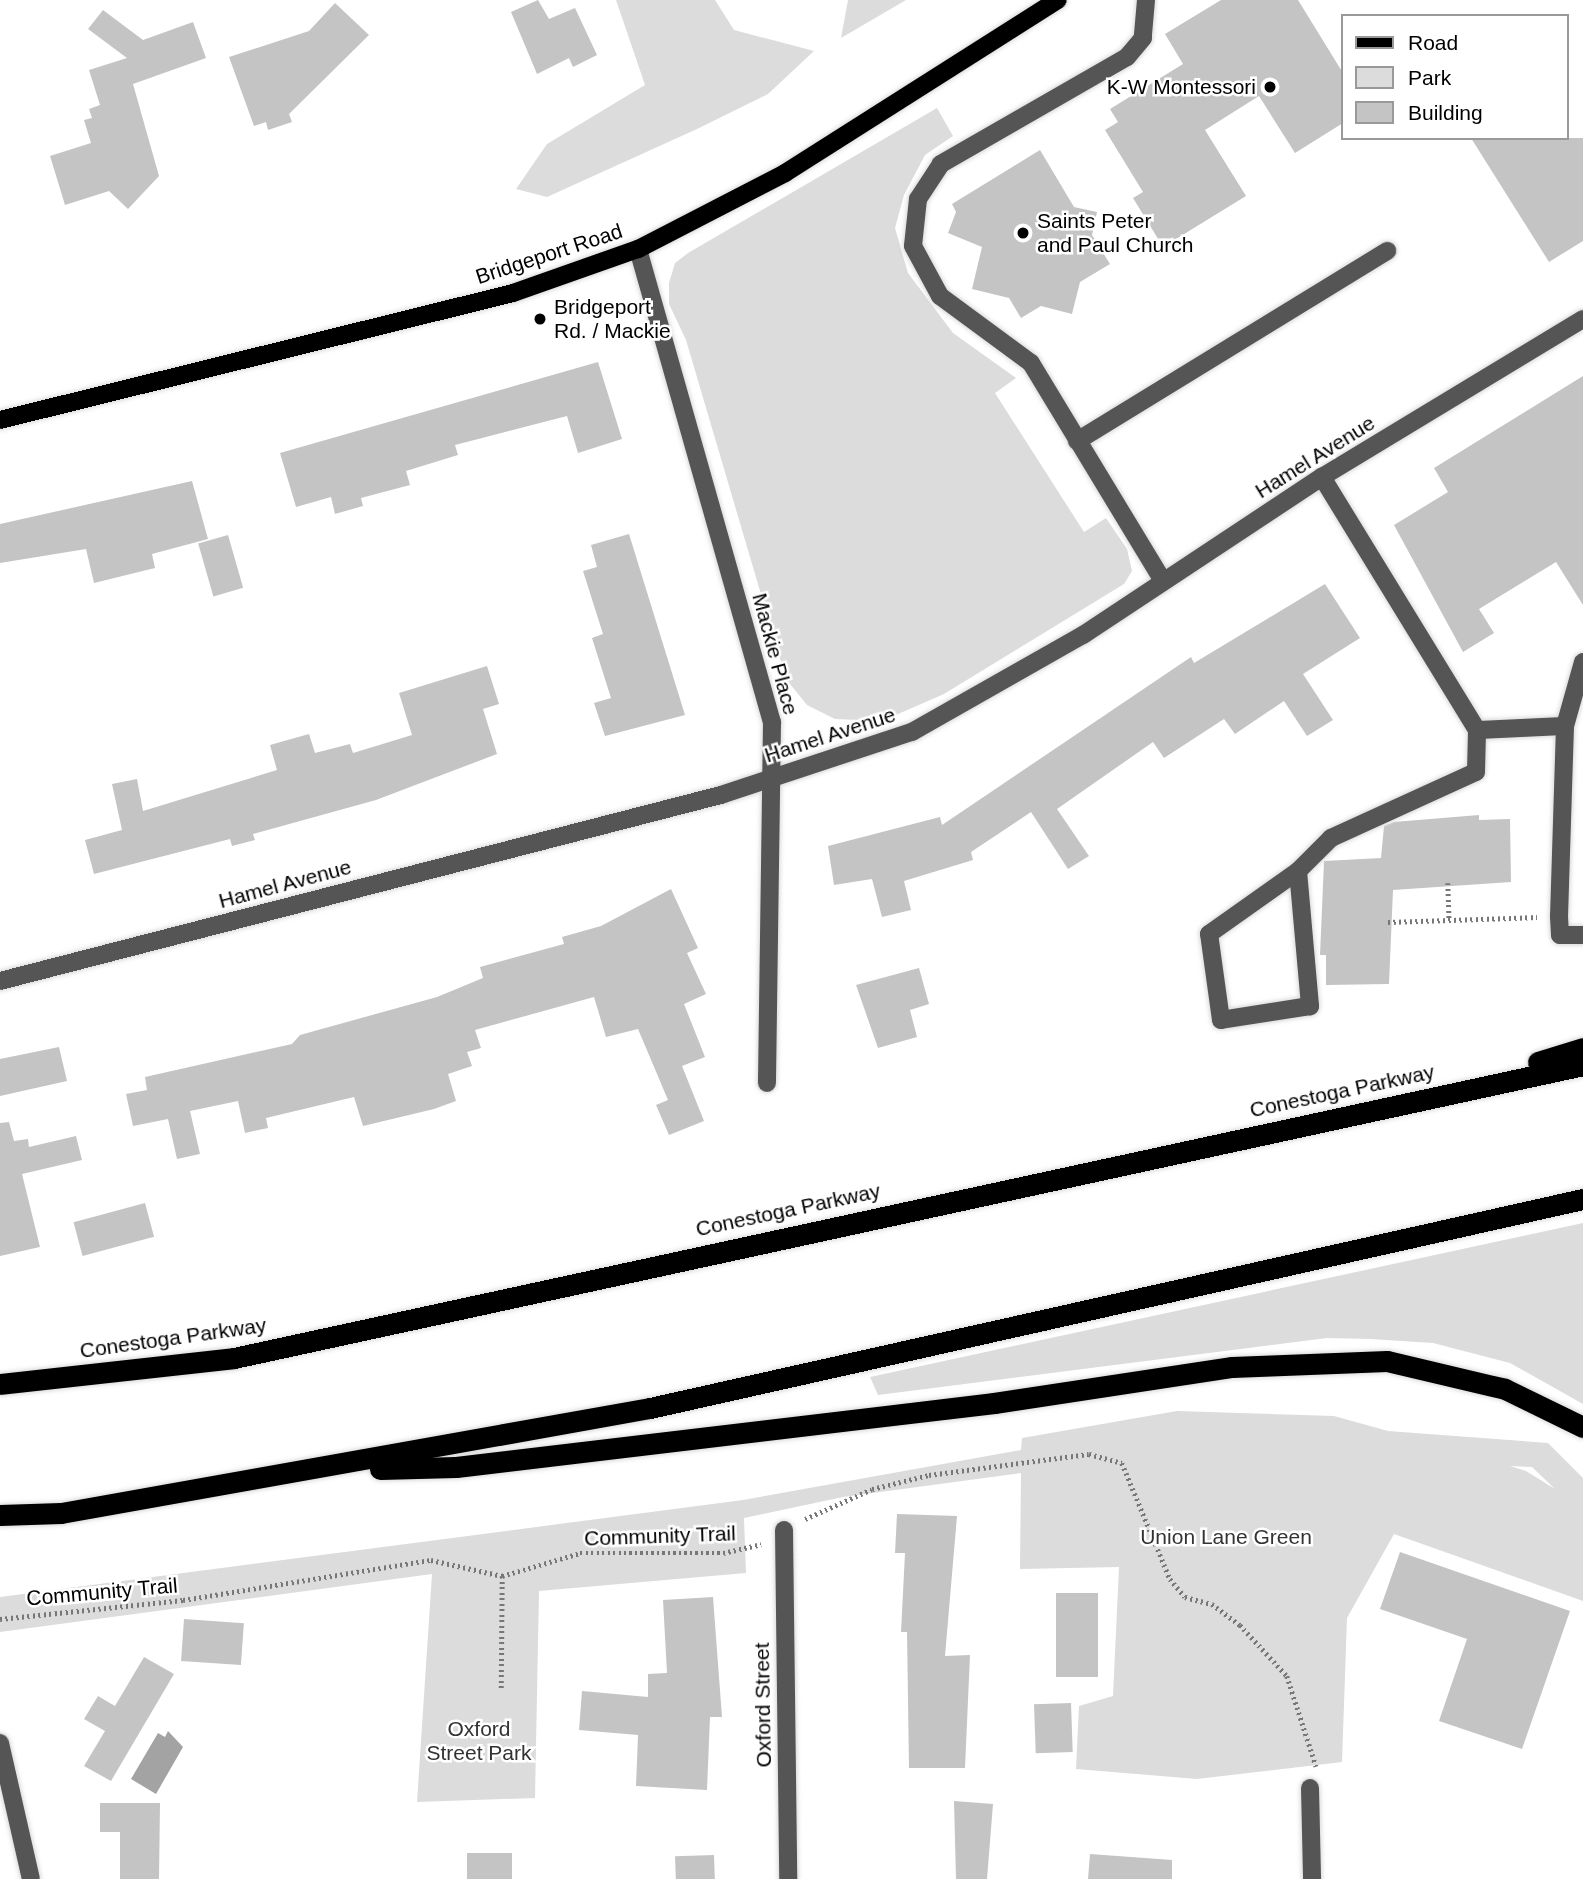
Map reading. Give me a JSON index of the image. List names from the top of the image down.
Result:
{
  "streets": {
    "highway": ["Conestoga Parkway"],
    "main road": ["Bridgeport Road"],
    "street": ["Hamel Avenue", "Mackie Place", "Oxford Street"],
    "path": ["Community Trail"]
  },
  "crossings": [
    ["Bridgeport Road", "Mackie Place"],
    ["Hamel Avenue", "Mackie Place"],
    ["Community Trail", "Oxford Street"]
  ],
  "parks": ["Union Lane Green", "Oxford Street Park"],
  "places": ["K-W Montessori", "Saints Peter and Paul Church", "Bridgeport Rd. / Mackie"],
  "legend": ["Road", "Park", "Building"]
}
